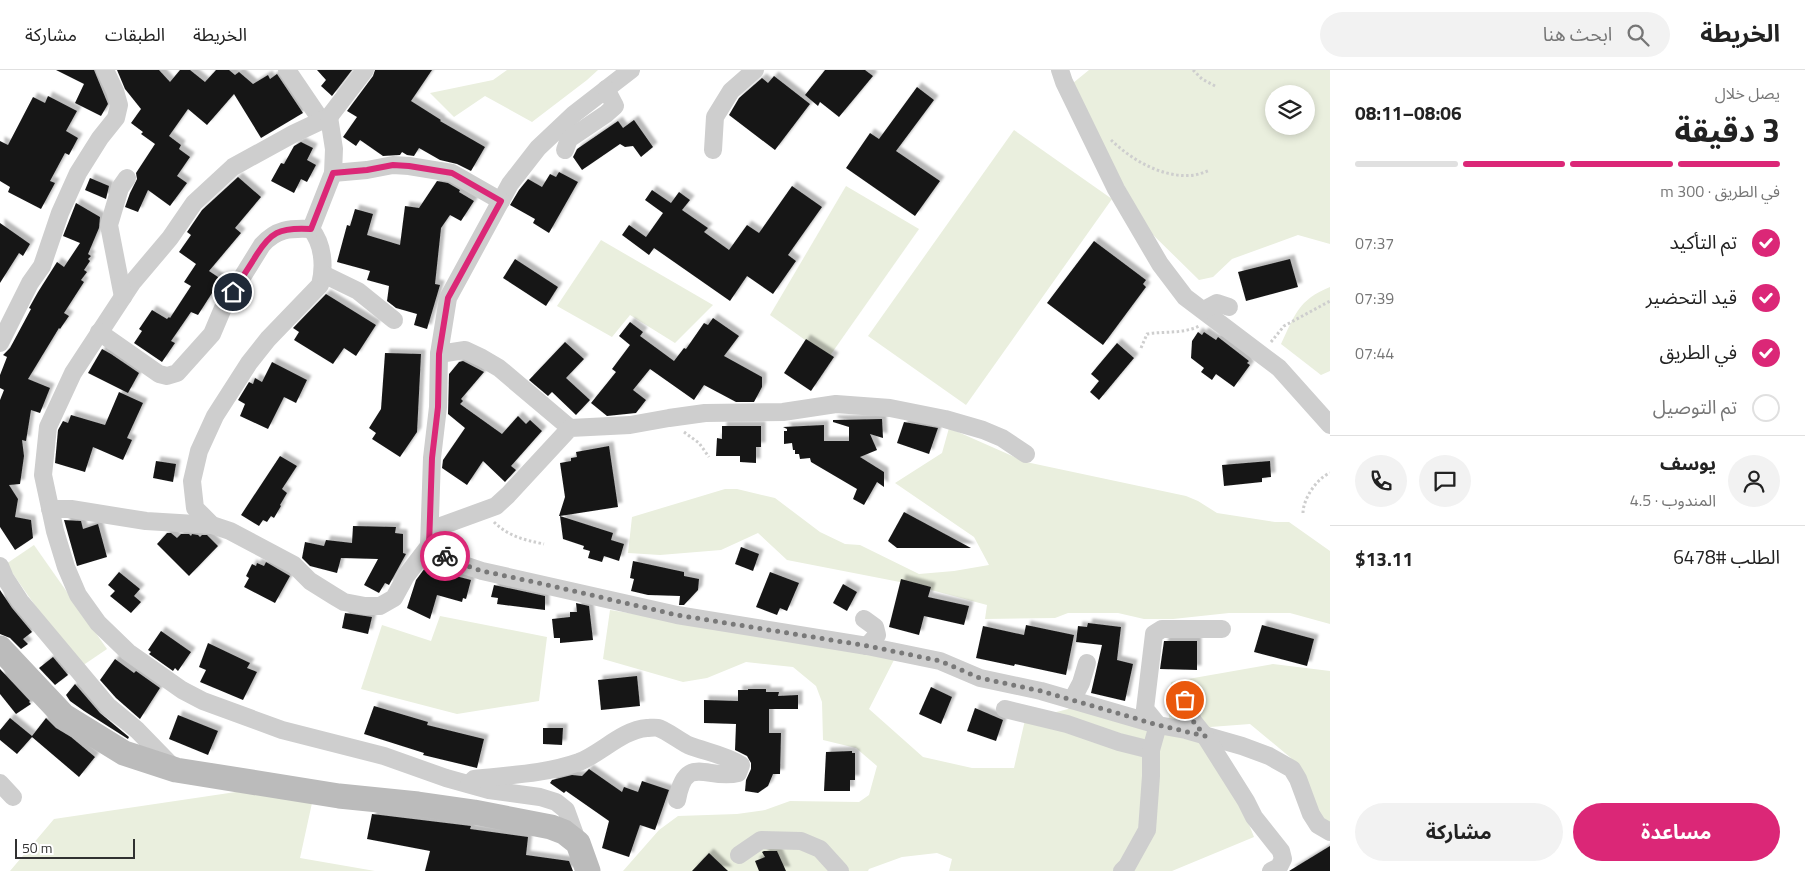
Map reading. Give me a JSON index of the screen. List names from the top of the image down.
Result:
{
  "scale_bar": "50 m",
  "page": {
    "header": "الخريطة",
    "search": "ابحث هنا",
    "nav": ["الخريطة", "الطبقات", "مشاركة"],
    "heading": ["3 دقيقة", "يصل خلال", "08:06–08:11"],
    "panel": [
      "يوسف",
      "المندوب · 4.5",
      "الطلب #6478",
      "$13.11"
    ],
    "bar": "في الطريق · 300 m",
    "list": [
      ["تم التأكيد", "07:37"],
      ["قيد التحضير", "07:39"],
      ["في الطريق", "07:44"],
      "تم التوصيل"
    ],
    "buttons": ["مساعدة", "مشاركة"],
    "scale": "50 m"
  }
}
